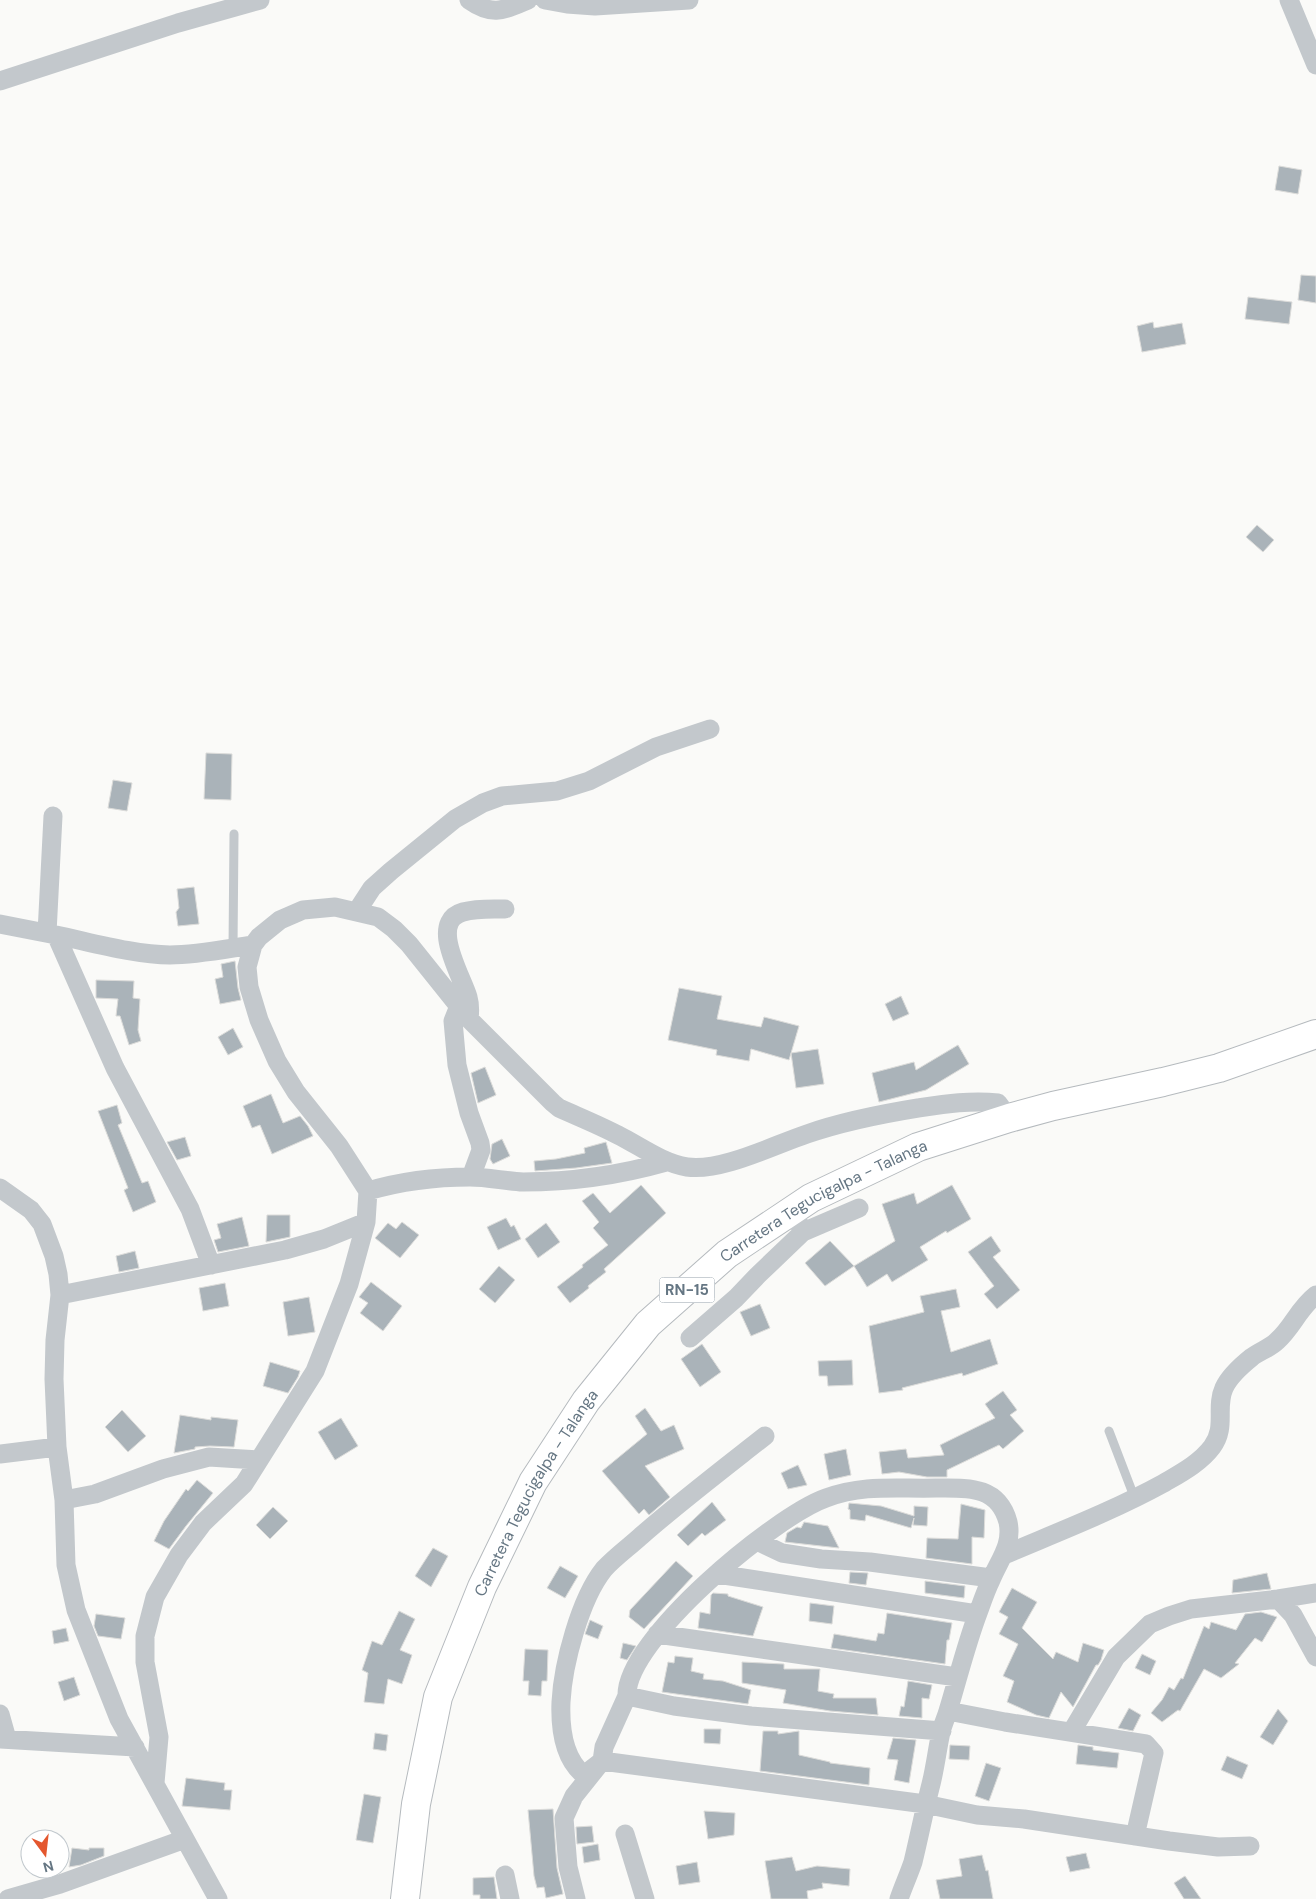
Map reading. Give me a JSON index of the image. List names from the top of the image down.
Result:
{
  "streets": {
    "main road": ["Carretera Tegucigalpa - Talanga", "RN-15"]
  },
  "north": "bottom"
}
